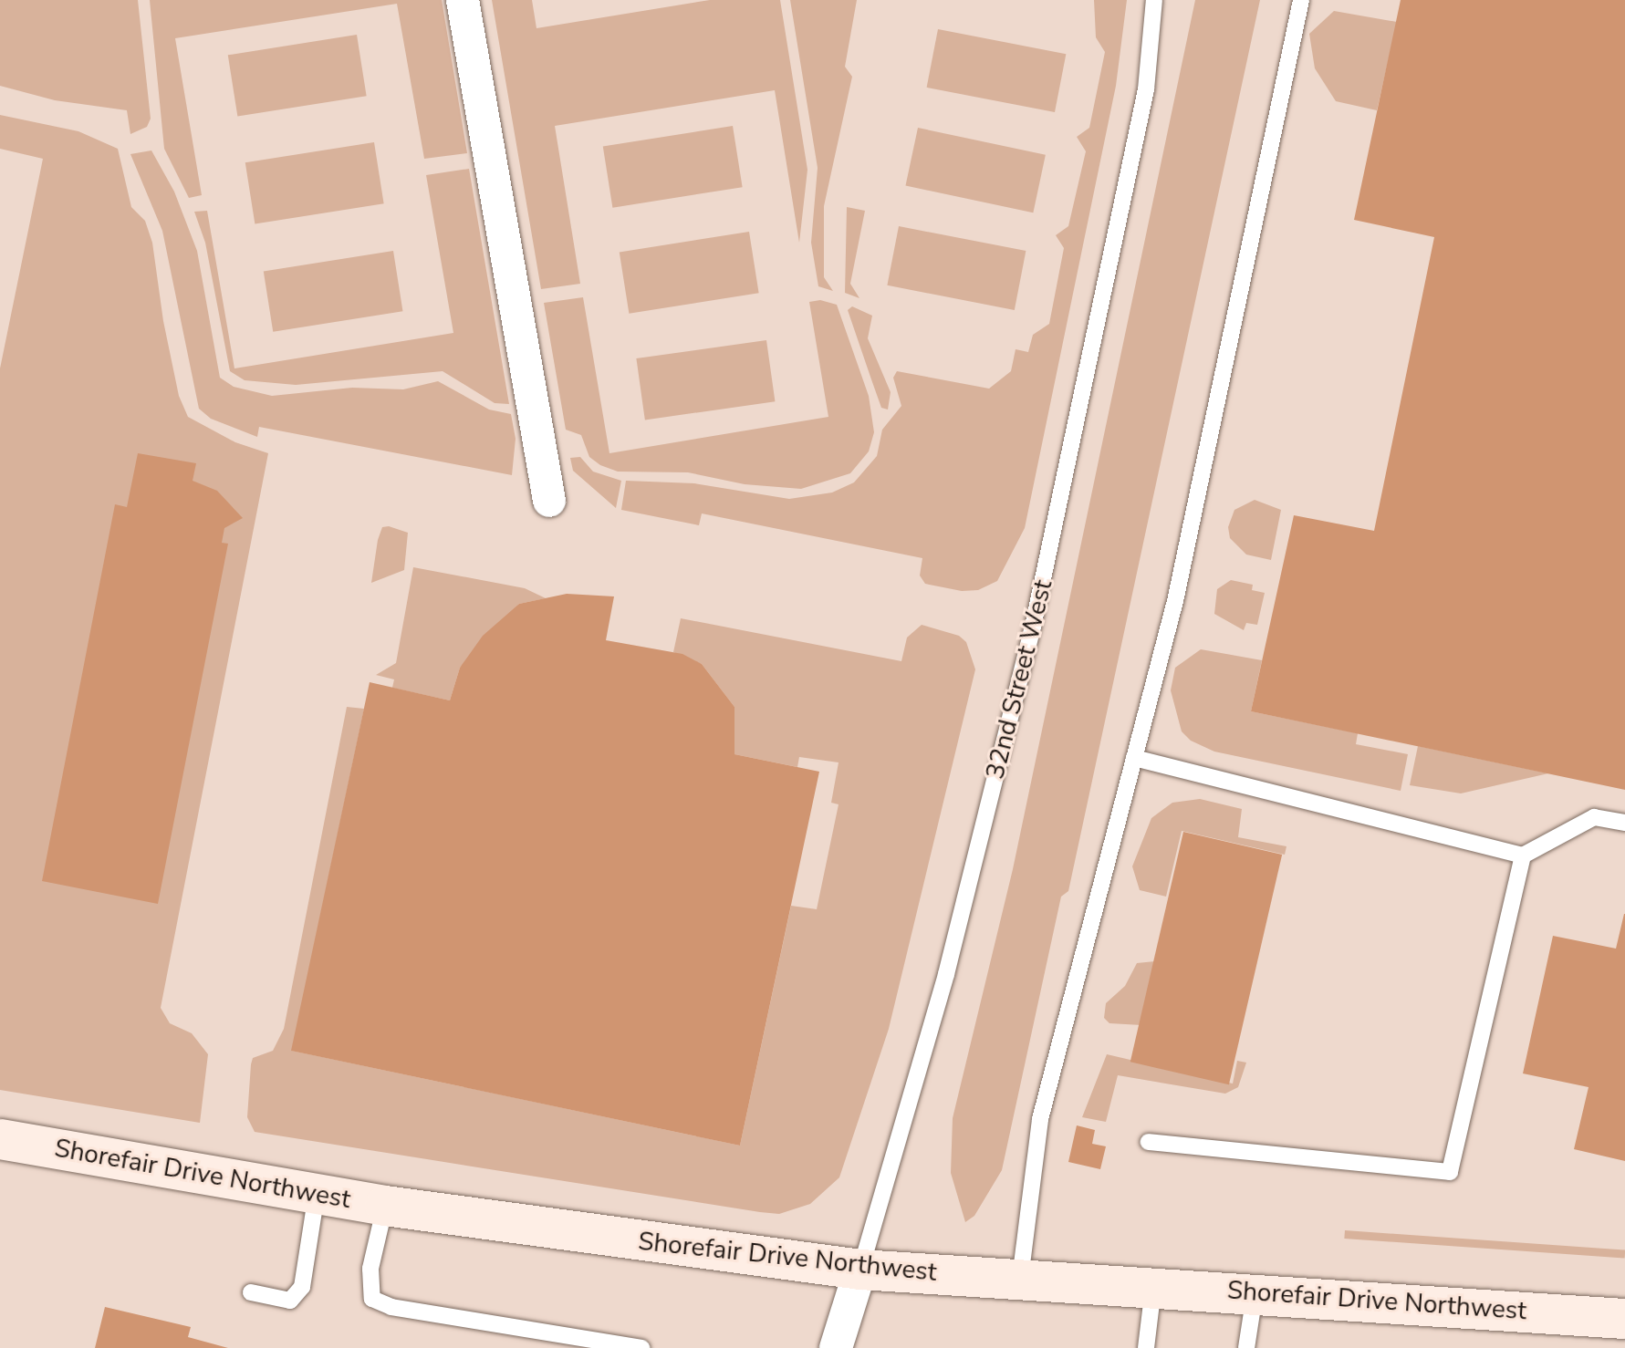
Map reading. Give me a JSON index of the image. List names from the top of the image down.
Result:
{
  "streets": {
    "street": ["32nd Street West", "Shorefair Drive Northwest"]
  },
  "crossings": [
    ["32nd Street West", "Shorefair Drive Northwest"]
  ]
}
